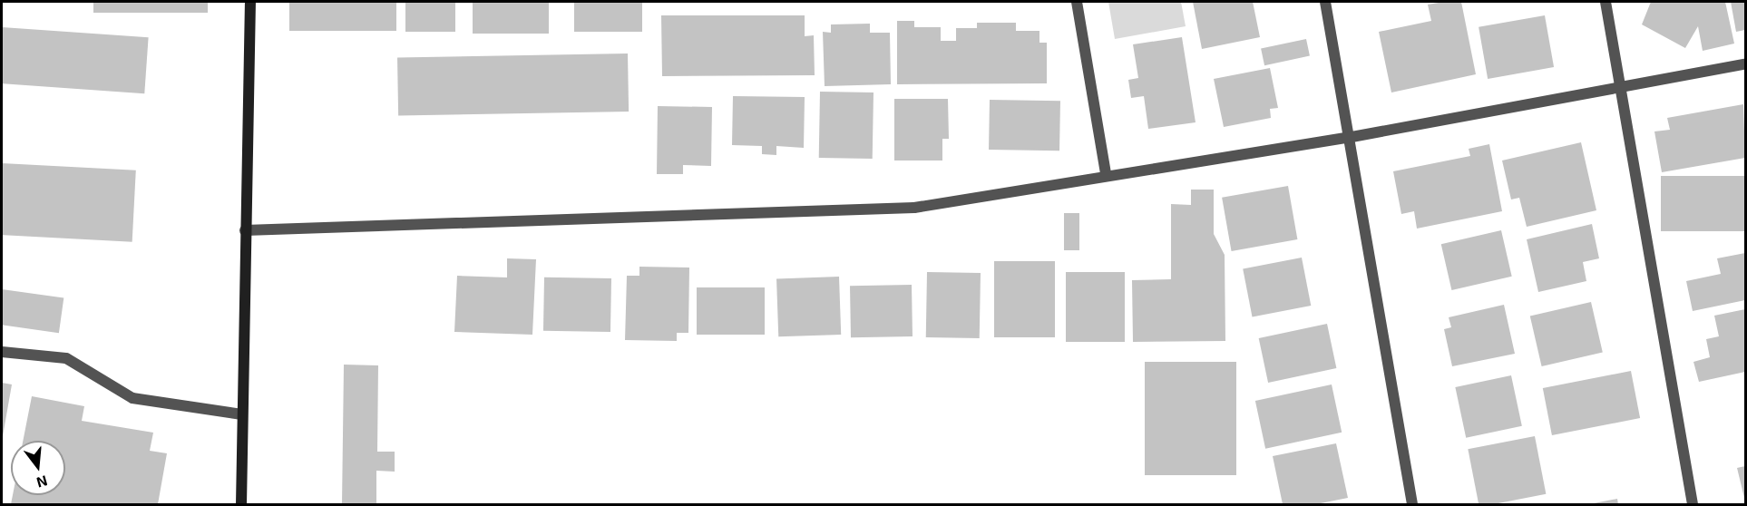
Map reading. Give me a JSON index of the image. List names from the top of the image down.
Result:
{
  "north": "bottom"
}
